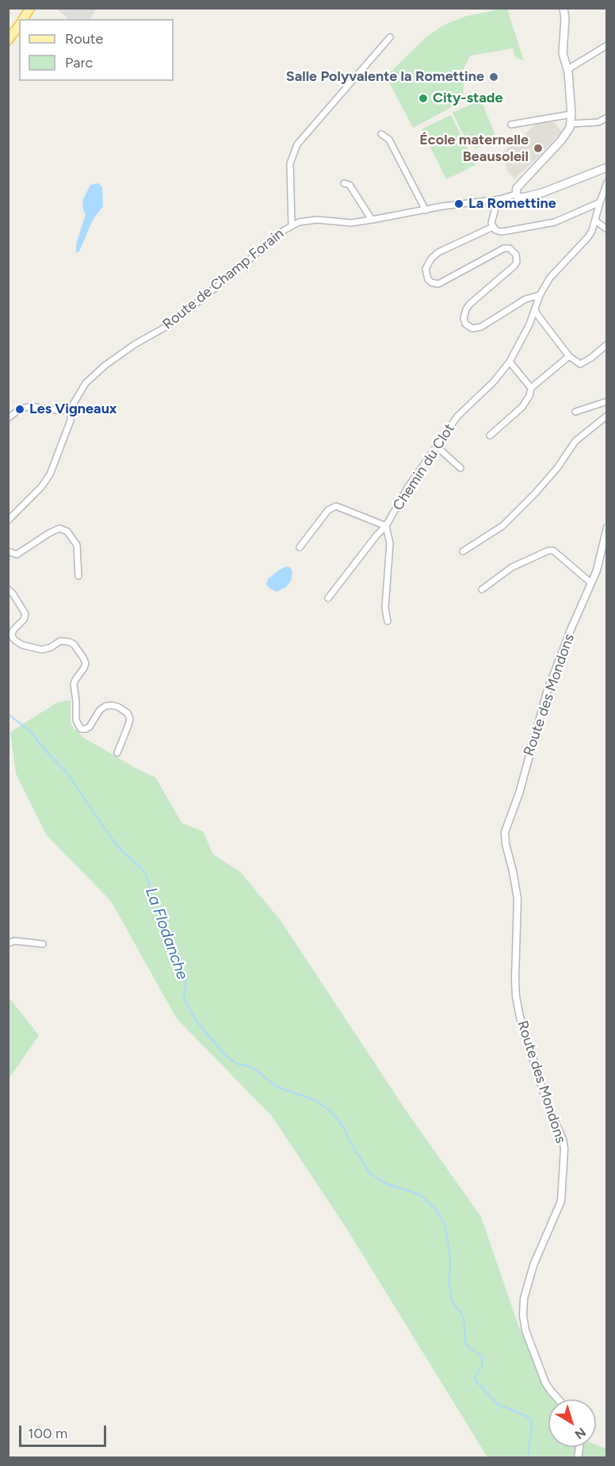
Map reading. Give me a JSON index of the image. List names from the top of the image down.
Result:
{
  "streets": {
    "main road": ["Route de Champ Forain"],
    "street": ["Chemin du Clot", "Route des Mondons"]
  },
  "water": ["La Flodanche"],
  "places": [
    "Salle Polyvalente la Romettine",
    "City-stade",
    "École maternelle Beausoleil",
    "La Romettine",
    "Les Vigneaux"
  ],
  "legend": ["Route", "Parc"],
  "scale_bar": "100 m",
  "north": "bottom right"
}
